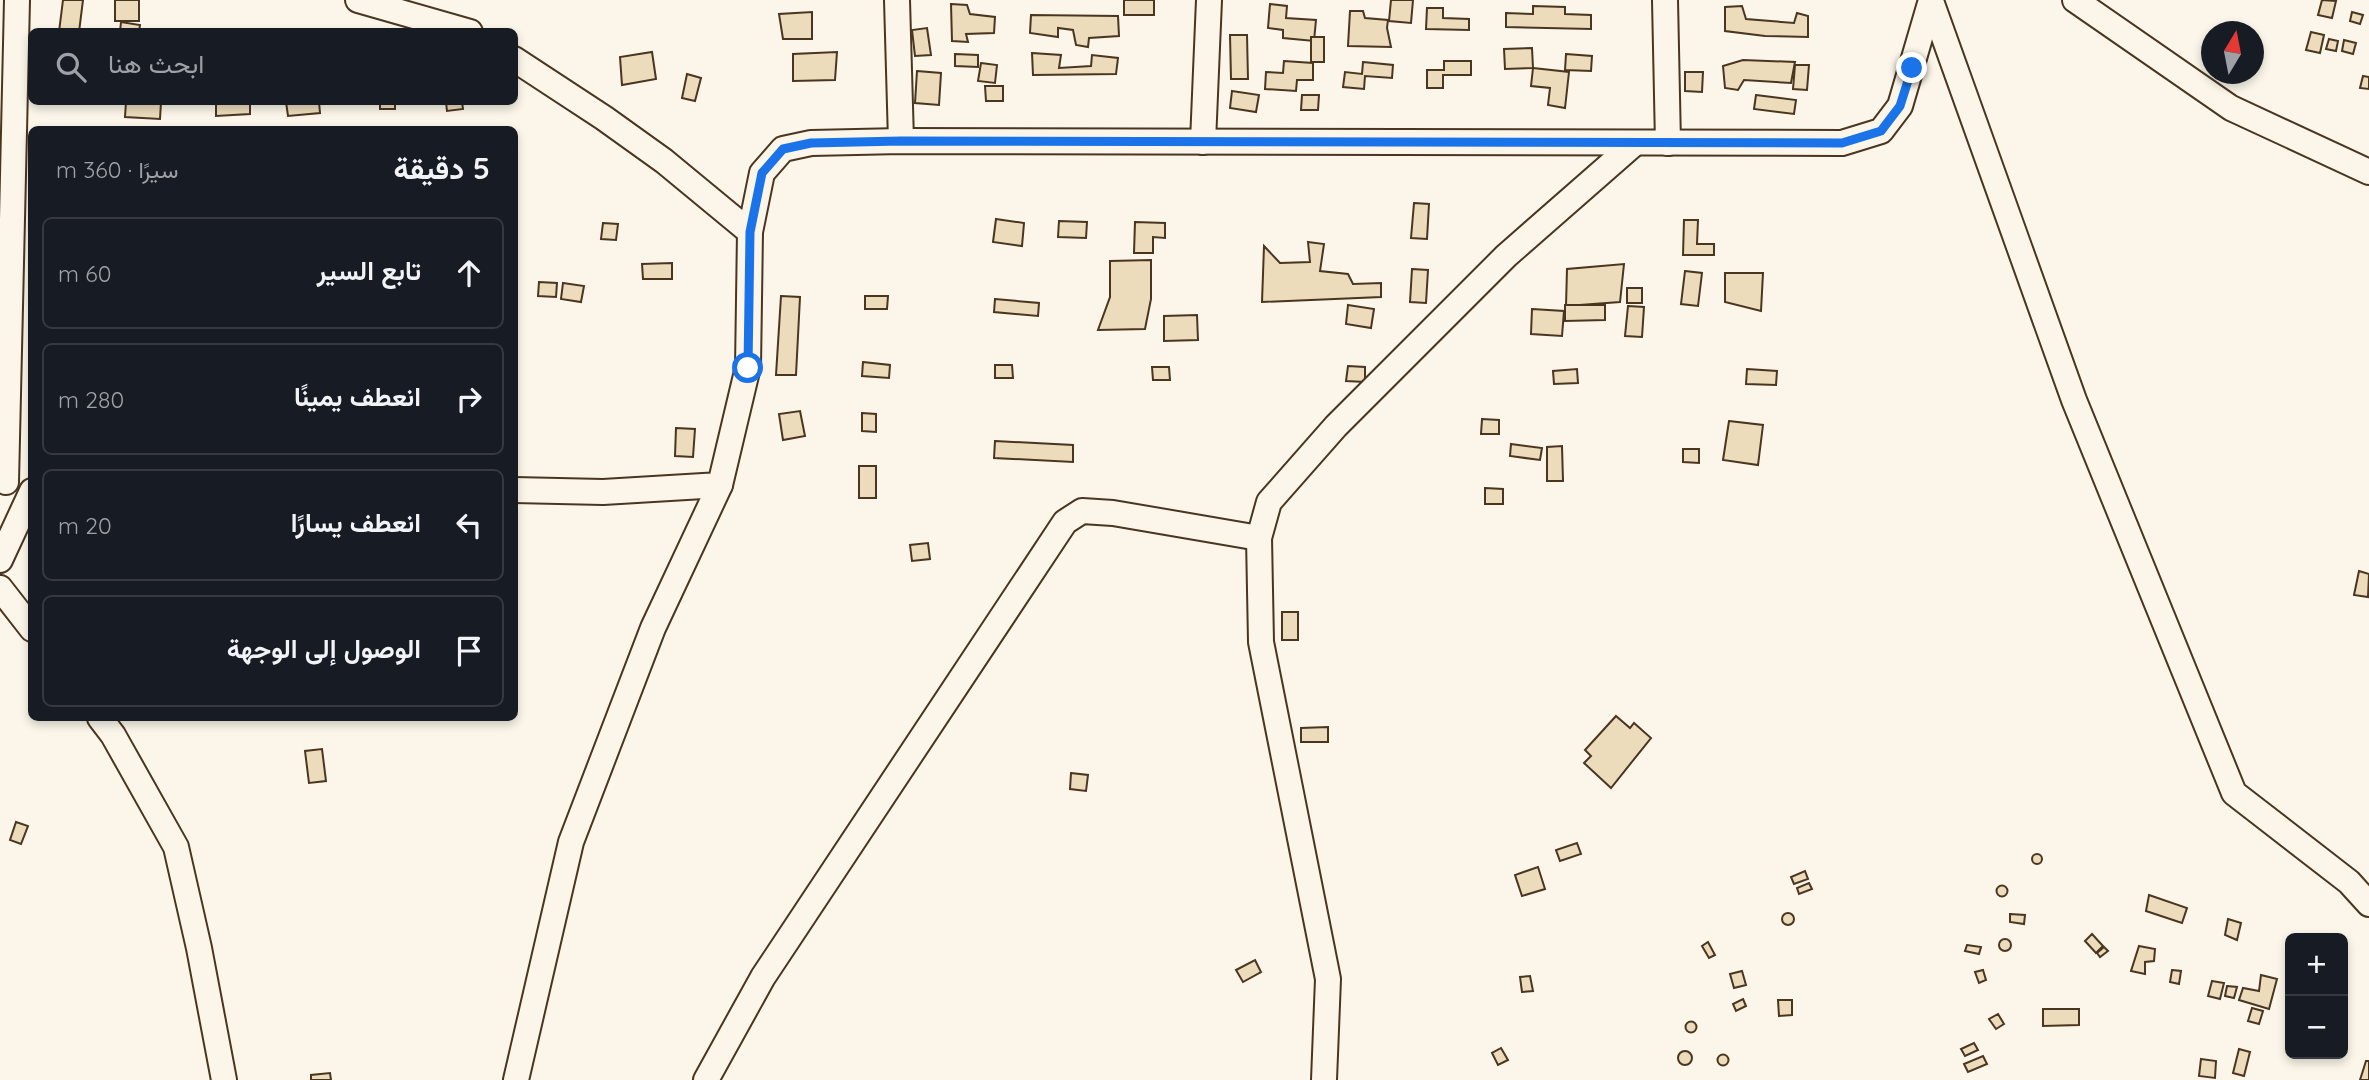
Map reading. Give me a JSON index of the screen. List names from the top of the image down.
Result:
{
  "north": "top",
  "page": {
    "search": "ابحث هنا",
    "heading": ["5 دقيقة", "سيرًا · 360 m"],
    "list": [
      ["تابع السير", "60 m"],
      ["انعطف يمينًا", "280 m"],
      ["انعطف يسارًا", "20 m"],
      "الوصول إلى الوجهة"
    ],
    "map_buttons": ["+", "−"]
  }
}
